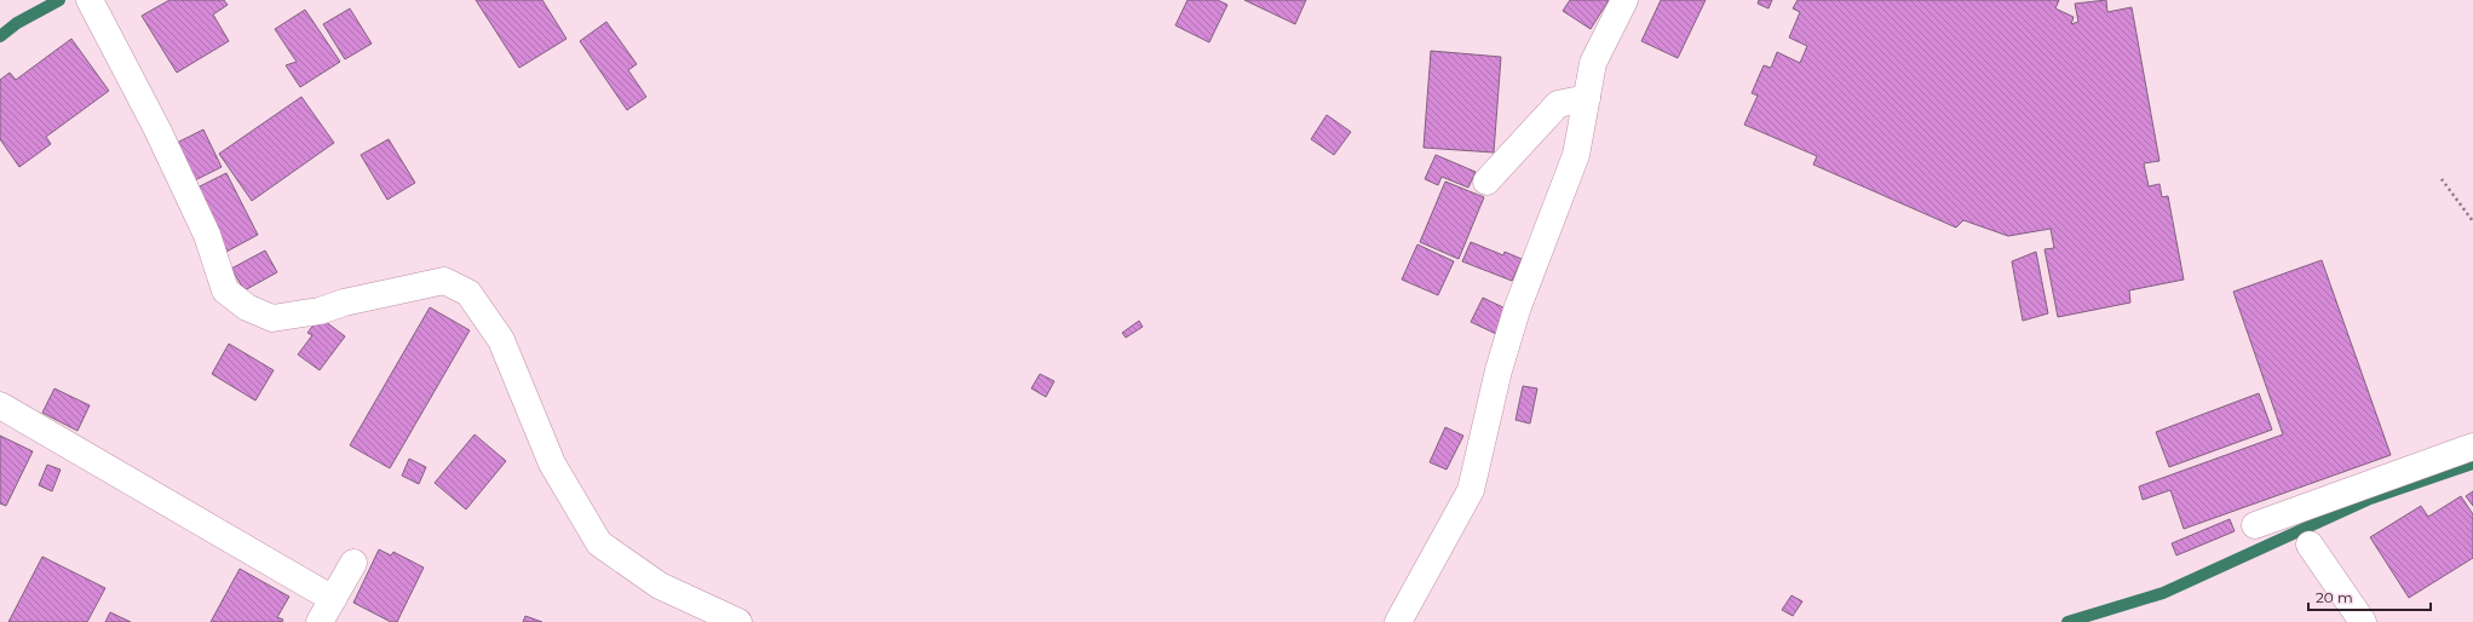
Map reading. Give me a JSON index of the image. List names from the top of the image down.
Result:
{
  "scale_bar": "20 m"
}
